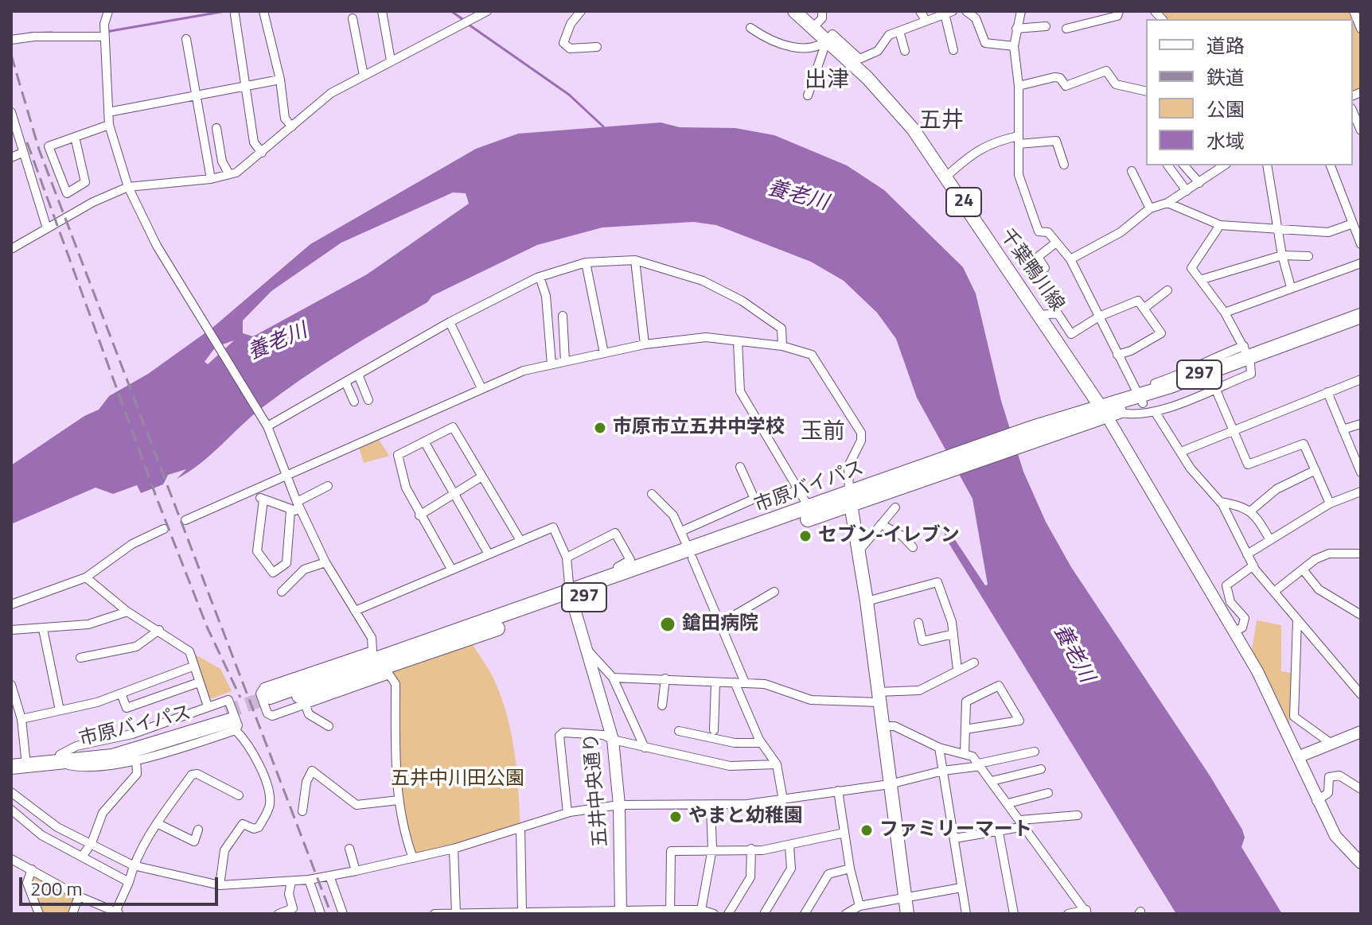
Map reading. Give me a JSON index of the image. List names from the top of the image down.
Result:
{
  "streets": {
    "highway": ["297", "市原バイパス"],
    "main road": ["24", "千葉鴨川線"],
    "street": ["五井中央通り"]
  },
  "crossings": [
    ["千葉鴨川線", "市原バイパス"],
    ["市原バイパス", "五井中央通り"]
  ],
  "districts": ["出津", "五井", "玉前"],
  "water": ["養老川"],
  "parks": ["五井中川田公園"],
  "places": [
    "市原市立五井中学校",
    "セブン-イレブン",
    "鎗田病院",
    "やまと幼稚園",
    "ファミリーマート"
  ],
  "legend": [
    "道路",
    "鉄道",
    "公園",
    "水域"
  ],
  "scale_bar": "200 m"
}
